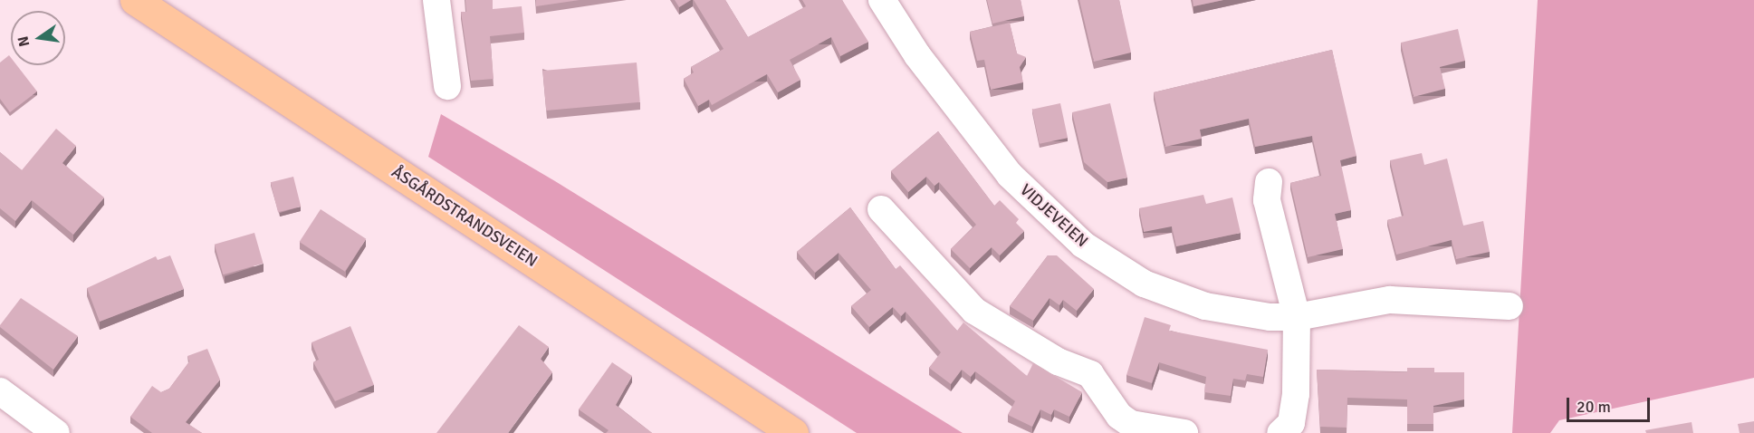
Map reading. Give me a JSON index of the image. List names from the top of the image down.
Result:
{
  "streets": {
    "main road": ["ÅSGÅRDSTRANDSVEIEN"],
    "street": ["VIDJEVEIEN"]
  },
  "scale_bar": "20 m",
  "north": "left"
}
